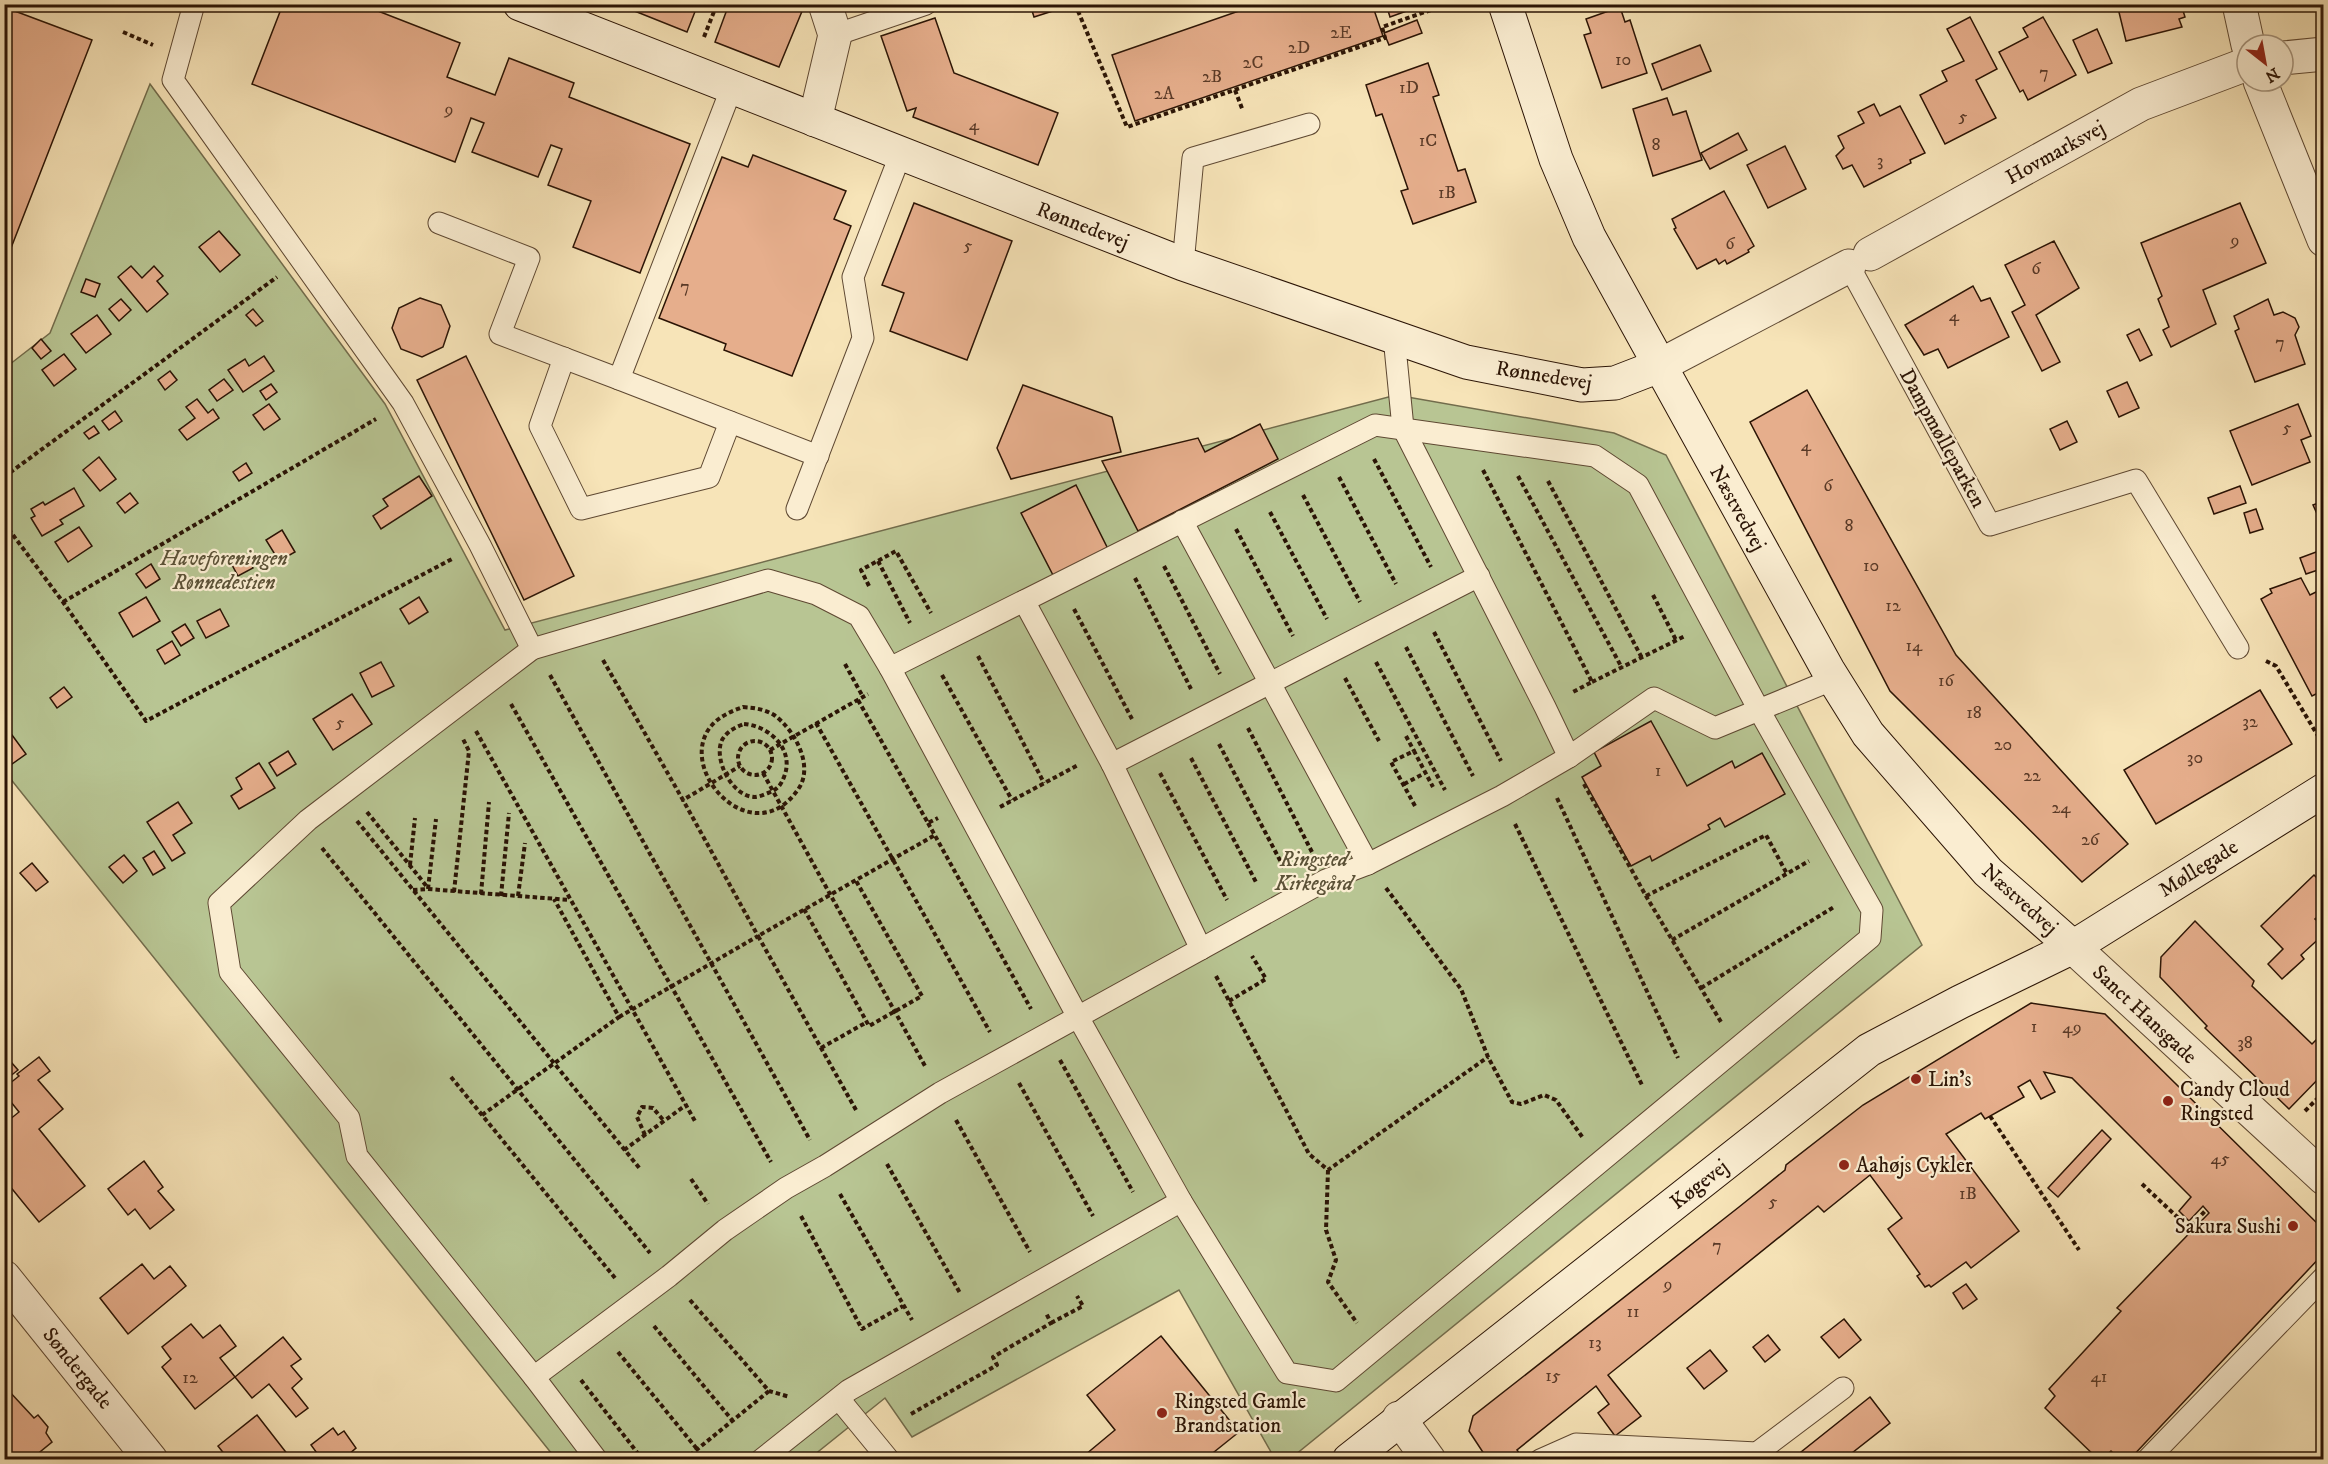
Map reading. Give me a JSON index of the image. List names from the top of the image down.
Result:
{
  "streets": {
    "street": [
      "Hovmarksvej",
      "Rønnedevej",
      "Næstvedvej",
      "Møllegade",
      "Sanct Hansgade",
      "Køgevej",
      "Søndergade"
    ],
    "lane": ["Dampmølleparken"]
  },
  "crossings": [
    ["Hovmarksvej", "Rønnedevej"],
    ["Hovmarksvej", "Dampmølleparken"],
    ["Hovmarksvej", "Næstvedvej"],
    ["Rønnedevej", "Næstvedvej"],
    ["Næstvedvej", "Møllegade"],
    ["Næstvedvej", "Sanct Hansgade"],
    ["Næstvedvej", "Køgevej"],
    ["Møllegade", "Sanct Hansgade"],
    ["Møllegade", "Køgevej"],
    ["Sanct Hansgade", "Køgevej"]
  ],
  "parks": ["Haveforeningen Rønnedestien", "Ringsted Kirkegård"],
  "places": [
    "Lin's",
    "Candy Cloud Ringsted",
    "Aahøjs Cykler",
    "Sakura Sushi",
    "Ringsted Gamle Brandstation"
  ],
  "house_numbers": [
    "2E",
    "2D",
    "10",
    "2C",
    "7",
    "2B",
    "1D",
    "2A",
    "9",
    "5",
    "4",
    "1C",
    "8",
    "3",
    "1B",
    "9",
    "6",
    "5",
    "6",
    "7",
    "4",
    "7",
    "5",
    "4",
    "6",
    "8",
    "10",
    "12",
    "14",
    "16",
    "18",
    "32",
    "5",
    "20",
    "30",
    "1",
    "22",
    "24",
    "26",
    "1",
    "49",
    "38",
    "45",
    "1B",
    "5",
    "7",
    "9",
    "11",
    "13",
    "15",
    "41",
    "12"
  ],
  "north": "bottom right"
}
